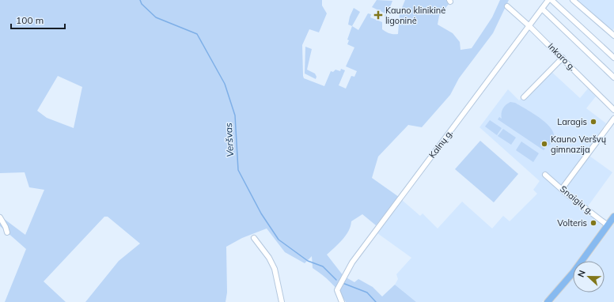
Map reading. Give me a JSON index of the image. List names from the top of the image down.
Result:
{
  "streets": {
    "street": ["Inkaro g.", "Kalnų g.", "Snaigių g."]
  },
  "crossings": [
    ["Inkaro g.", "Kalnų g."]
  ],
  "water": ["Veršvas"],
  "places": {
    "health": ["Kauno klinikinė ligoninė"],
    "other": ["Laragis", "Kauno Veršvų gimnazija", "Volteris"]
  },
  "scale_bar": "100 m",
  "north": "left"
}
